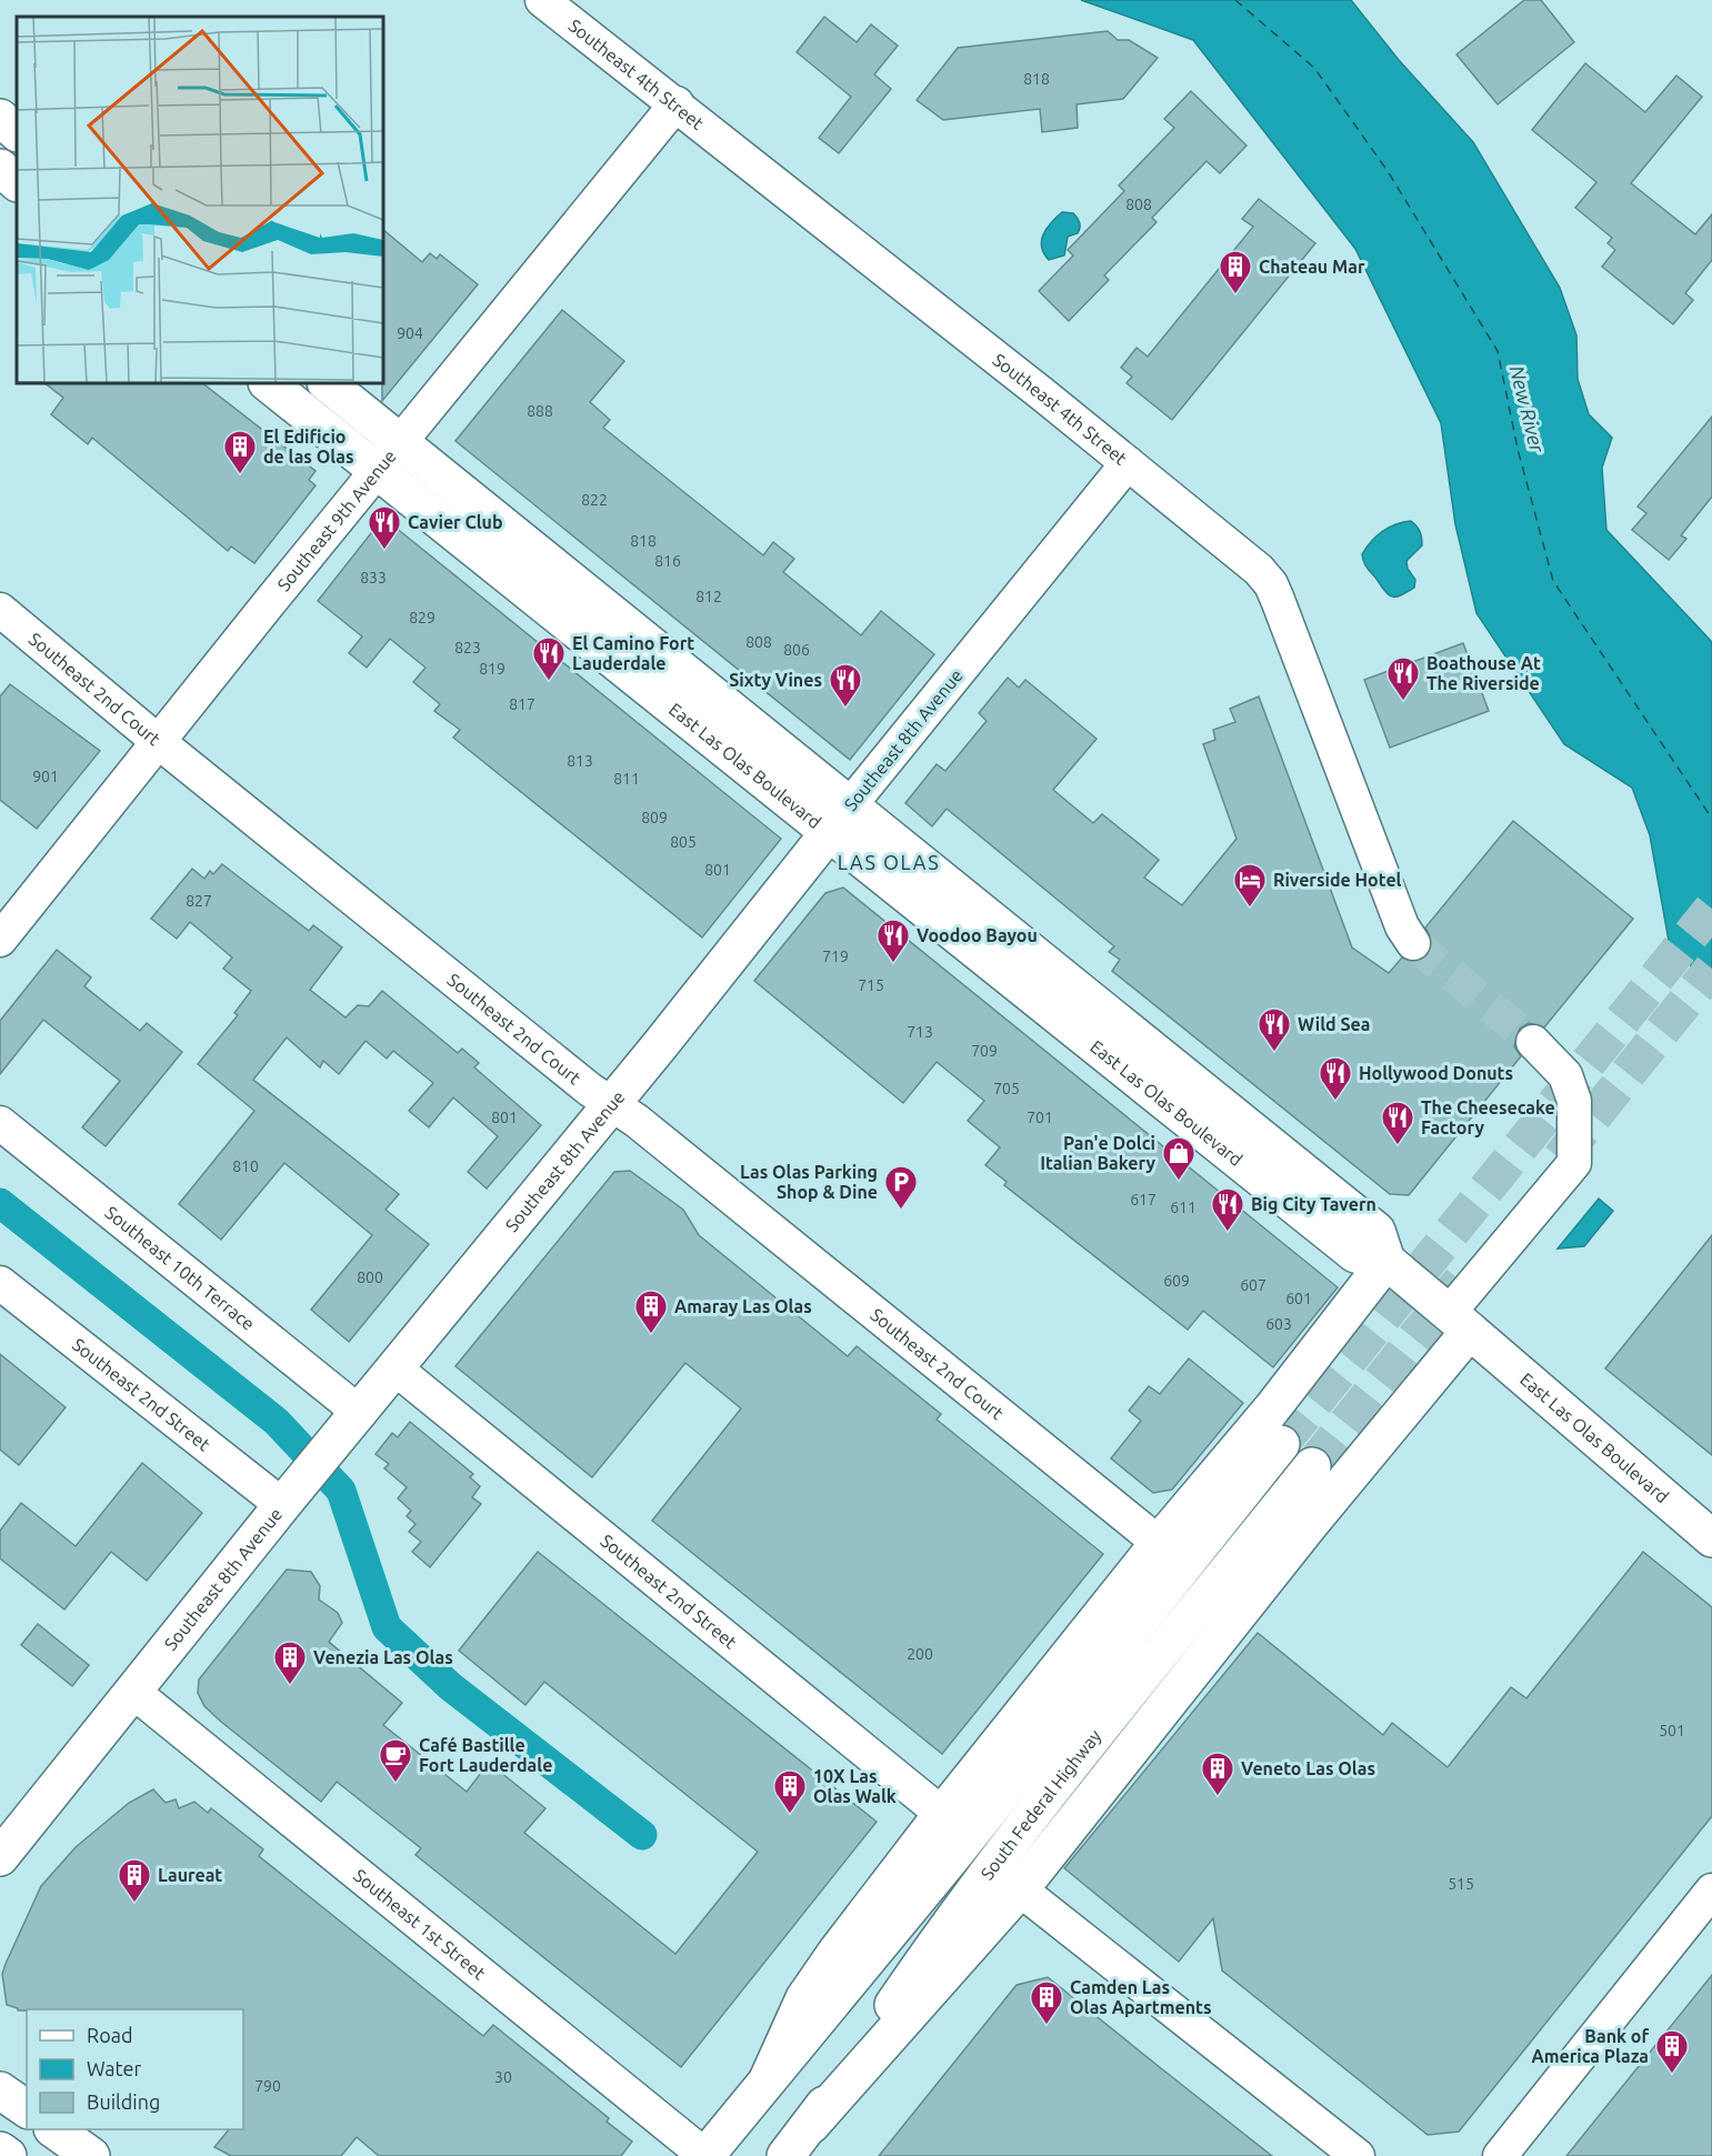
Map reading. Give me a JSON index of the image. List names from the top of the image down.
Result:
{
  "streets": {
    "main road": ["Southeast 8th Avenue", "East Las Olas Boulevard", "South Federal Highway"],
    "street": [
      "Southeast 4th Street",
      "Southeast 9th Avenue",
      "Southeast 2nd Court",
      "Southeast 10th Terrace",
      "Southeast 2nd Street",
      "Southeast 1st Street"
    ]
  },
  "crossings": [
    ["Southeast 4th Street", "Southeast 9th Avenue"],
    ["Southeast 4th Street", "Southeast 8th Avenue"],
    ["Southeast 9th Avenue", "Southeast 2nd Court"],
    ["Southeast 9th Avenue", "East Las Olas Boulevard"],
    ["Southeast 2nd Court", "Southeast 8th Avenue"],
    ["Southeast 8th Avenue", "East Las Olas Boulevard"],
    ["Southeast 8th Avenue", "Southeast 10th Terrace"],
    ["Southeast 8th Avenue", "Southeast 2nd Street"],
    ["Southeast 8th Avenue", "Southeast 1st Street"],
    ["South Federal Highway", "Southeast 1st Street"]
  ],
  "districts": ["LAS OLAS"],
  "water": ["New River"],
  "places": {
    "building": [
      "Chateau Mar",
      "El Edificio de las Olas",
      "Amaray Las Olas",
      "Venezia Las Olas",
      "Veneto Las Olas",
      "10X Las Olas Walk",
      "Laureat",
      "Camden Las Olas Apartments",
      "Bank of America Plaza"
    ],
    "restaurant": [
      "Cavier Club",
      "El Camino Fort Lauderdale",
      "Boathouse At The Riverside",
      "Sixty Vines",
      "Voodoo Bayou",
      "Wild Sea",
      "Hollywood Donuts",
      "The Cheesecake Factory",
      "Big City Tavern"
    ],
    "hotel": ["Riverside Hotel"],
    "shop": ["Pan'e Dolci Italian Bakery"],
    "parking": ["Las Olas Parking Shop & Dine"],
    "cafe": ["Café Bastille Fort Lauderdale"]
  },
  "house_numbers": [
    "818",
    "808",
    "904",
    "888",
    "822",
    "818",
    "816",
    "833",
    "812",
    "829",
    "808",
    "823",
    "806",
    "819",
    "817",
    "813",
    "901",
    "811",
    "809",
    "805",
    "801",
    "827",
    "719",
    "715",
    "713",
    "709",
    "705",
    "801",
    "701",
    "810",
    "617",
    "611",
    "800",
    "609",
    "607",
    "601",
    "603",
    "200",
    "501",
    "515",
    "30",
    "790"
  ],
  "legend": ["Road", "Water", "Building"]
}
